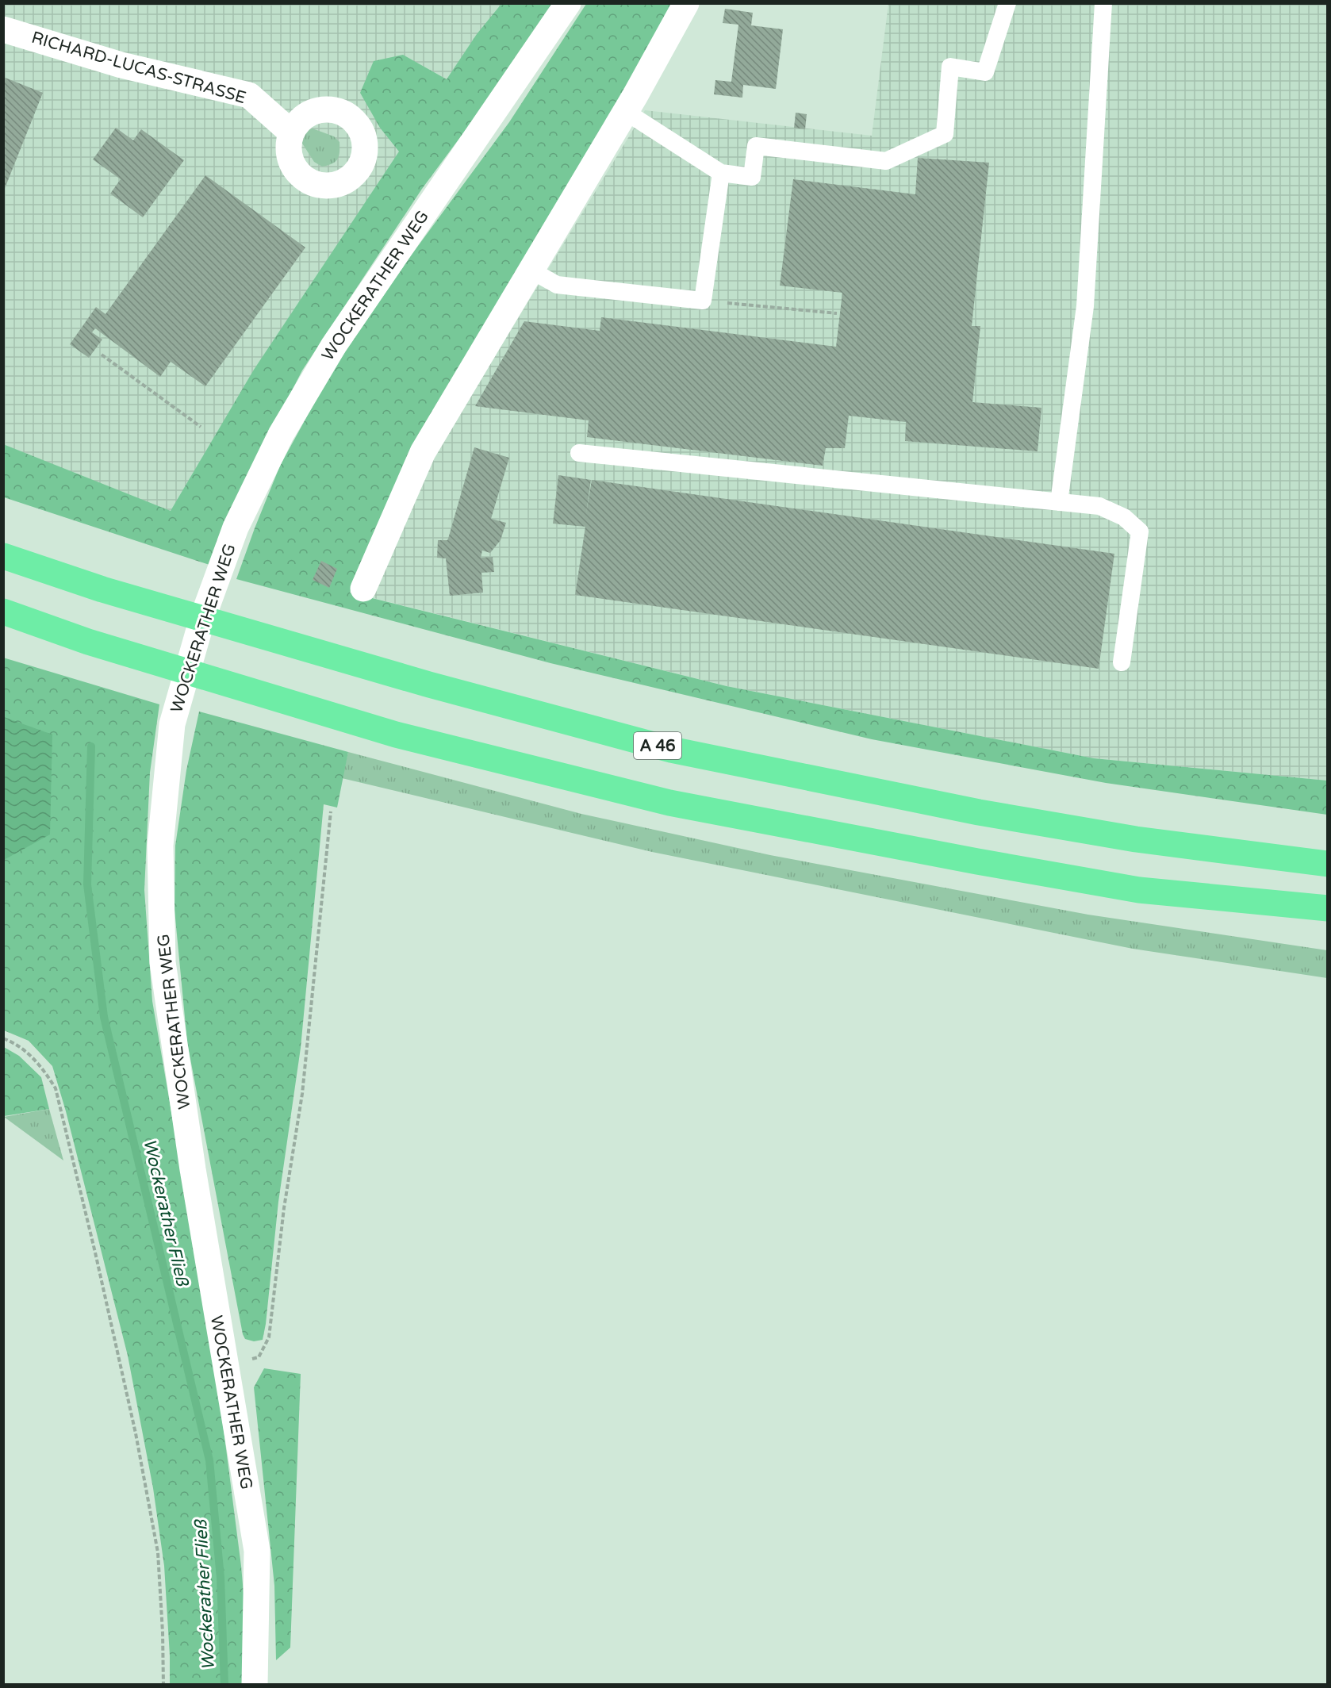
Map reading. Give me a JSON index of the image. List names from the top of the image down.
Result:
{
  "streets": {
    "highway": ["A 46"],
    "street": ["RICHARD-LUCAS-STRASSE", "WOCKERATHER WEG"]
  },
  "water": ["Wockerather Fließ"]
}
